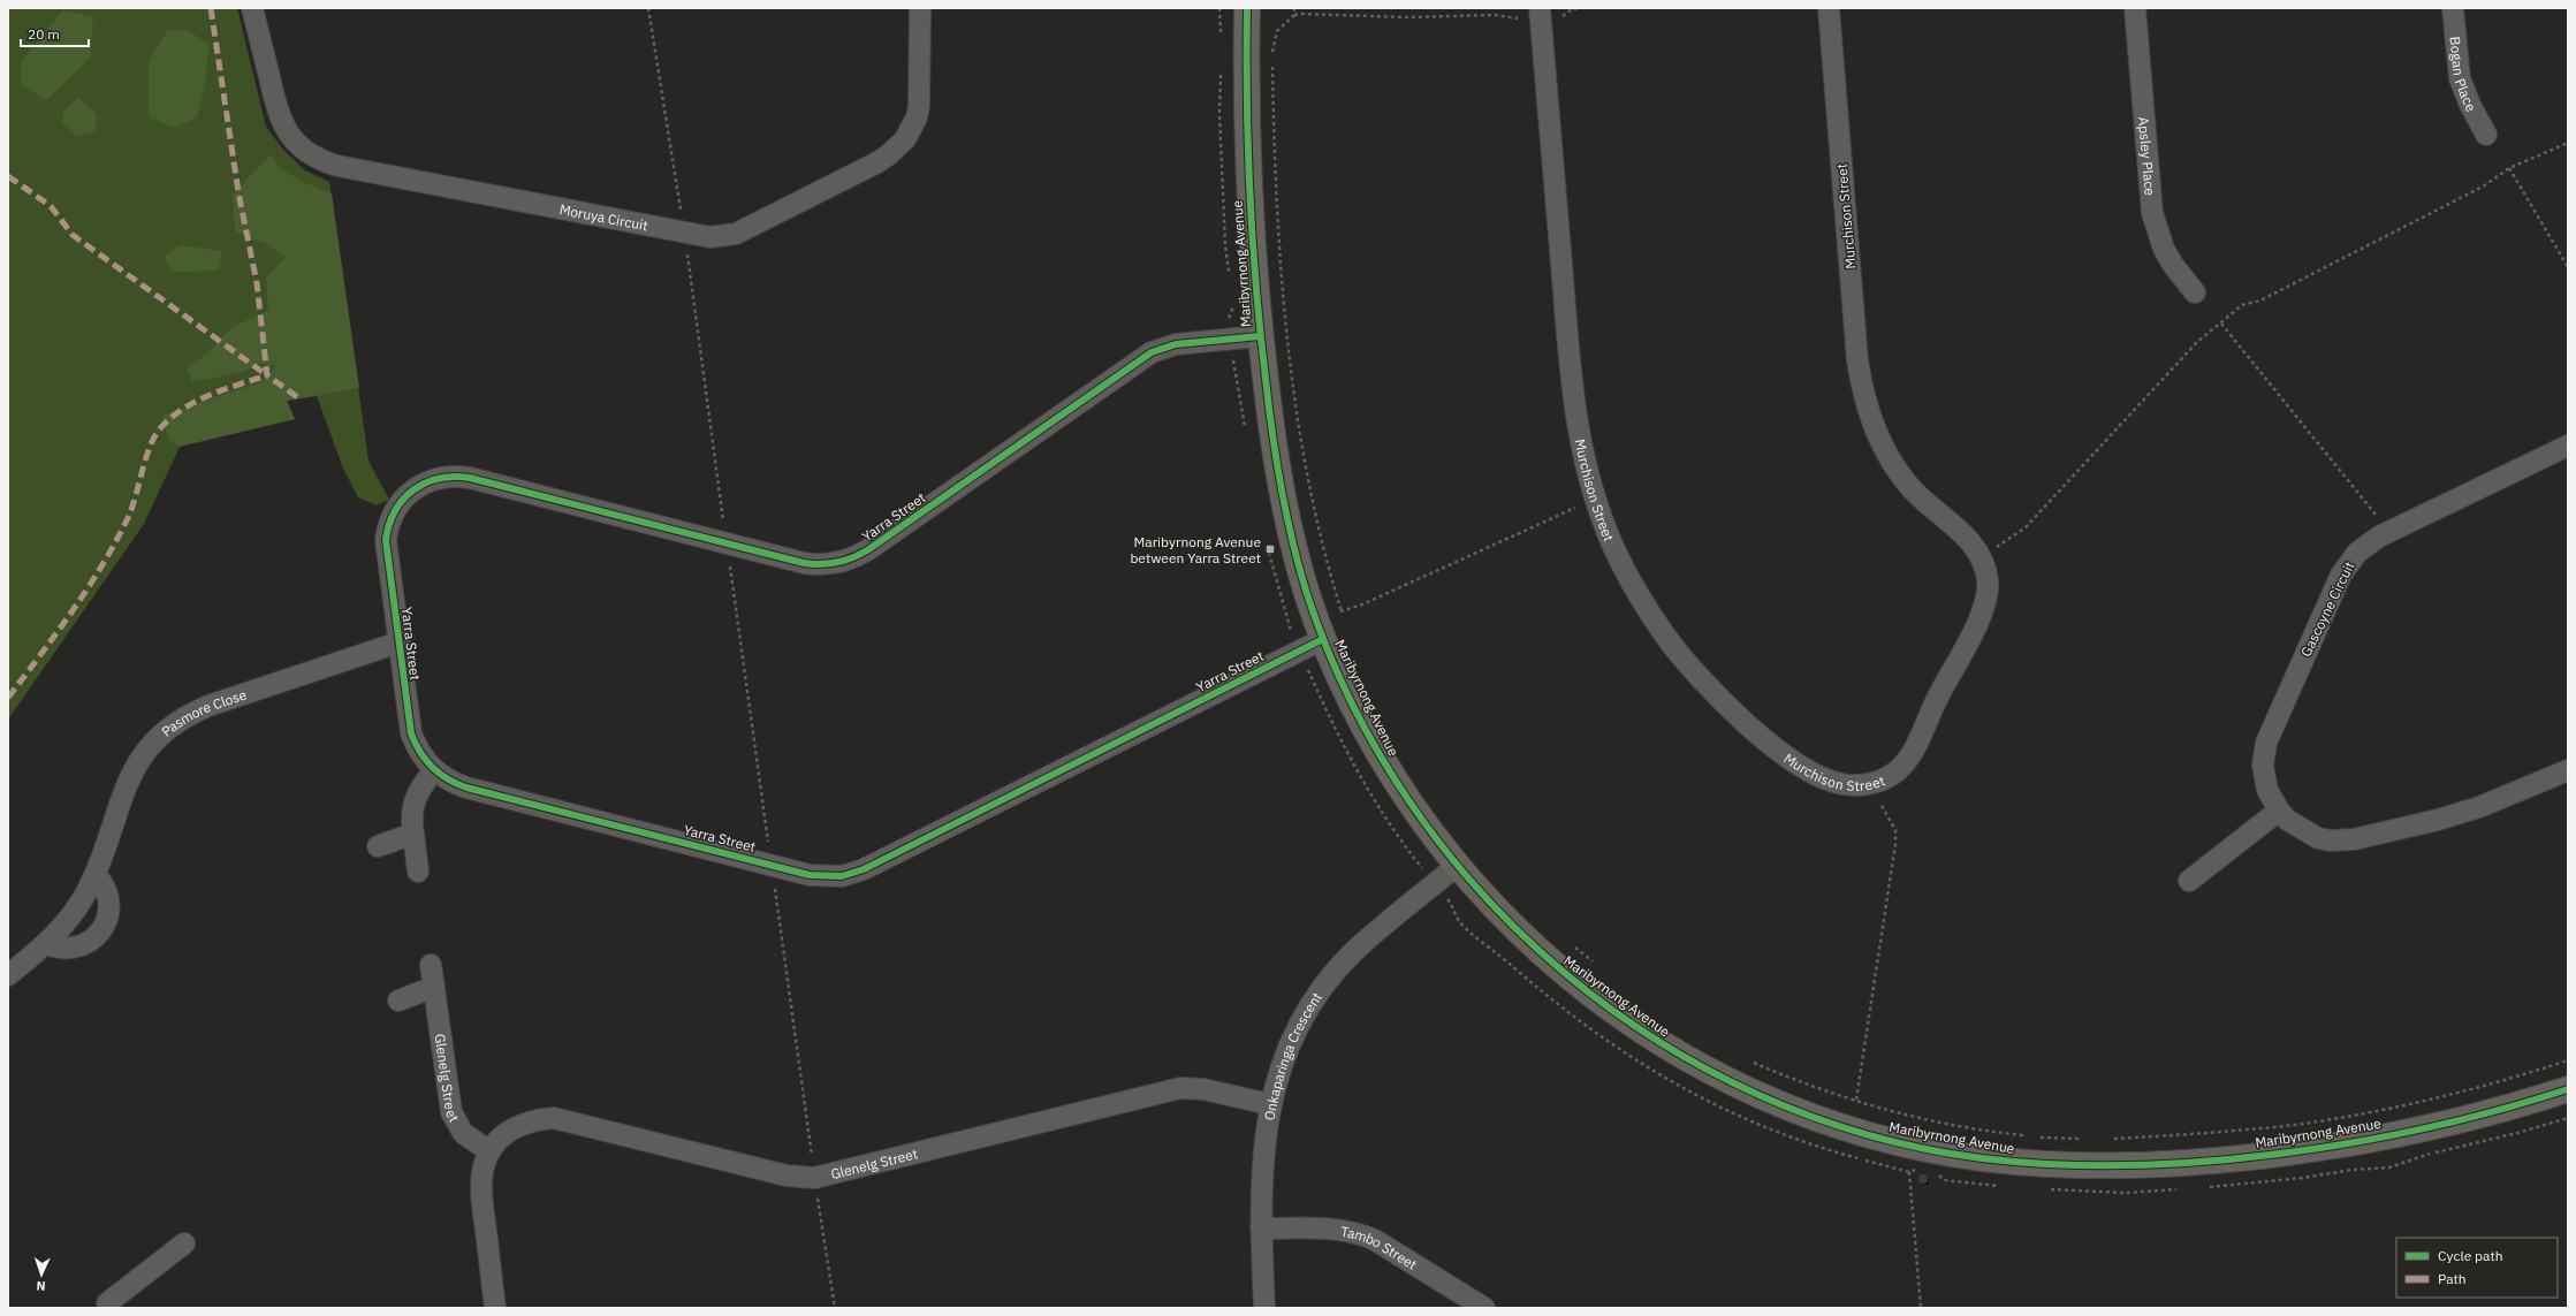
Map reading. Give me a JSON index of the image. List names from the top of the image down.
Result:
{
  "streets": {
    "street": [
      "Bogan Place",
      "Apsley Place",
      "Murchison Street",
      "Moruya Circuit",
      "Maribyrnong Avenue",
      "Yarra Street",
      "Gascoyne Circuit",
      "Pasmore Close",
      "Onkaparinga Crescent",
      "Glenelg Street",
      "Tambo Street"
    ]
  },
  "crossings": [
    ["Maribyrnong Avenue", "Yarra Street"],
    ["Maribyrnong Avenue", "Onkaparinga Crescent"],
    ["Yarra Street", "Pasmore Close"],
    ["Onkaparinga Crescent", "Glenelg Street"],
    ["Onkaparinga Crescent", "Tambo Street"]
  ],
  "places": {
    "transit": ["Maribyrnong Avenue between Yarra Street"]
  },
  "legend": ["Cycle path", "Path"],
  "scale_bar": "20 m",
  "north": "bottom"
}
